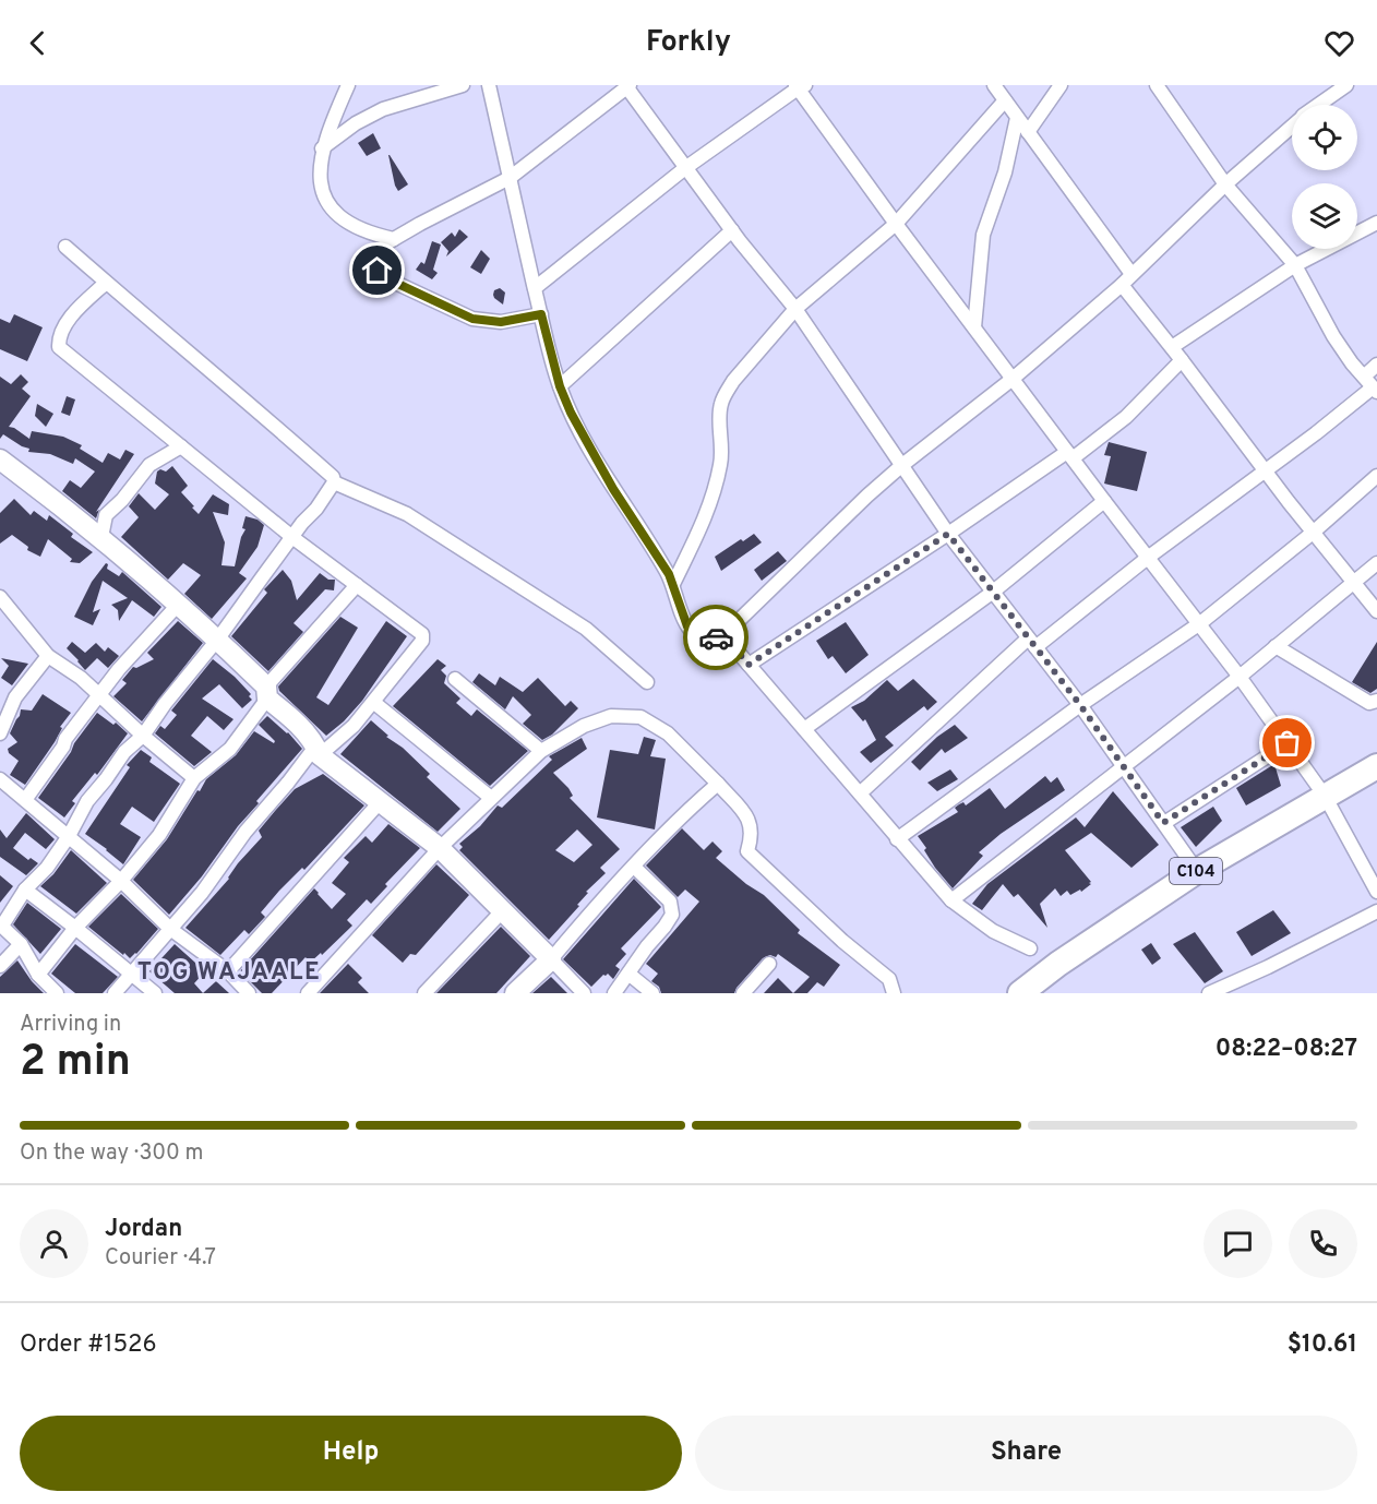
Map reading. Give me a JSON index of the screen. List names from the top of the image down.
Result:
{
  "streets": {
    "highway": ["C104"]
  },
  "districts": ["TOG WAJAALE"],
  "page": {
    "header": "Forkly",
    "heading": ["2 min", "Arriving in", "08:22–08:27"],
    "panel": [
      "Jordan",
      "Courier · 4.7",
      "Order #1526",
      "$10.61"
    ],
    "bar": "On the way · 300 m",
    "buttons": ["Help", "Share"]
  }
}
